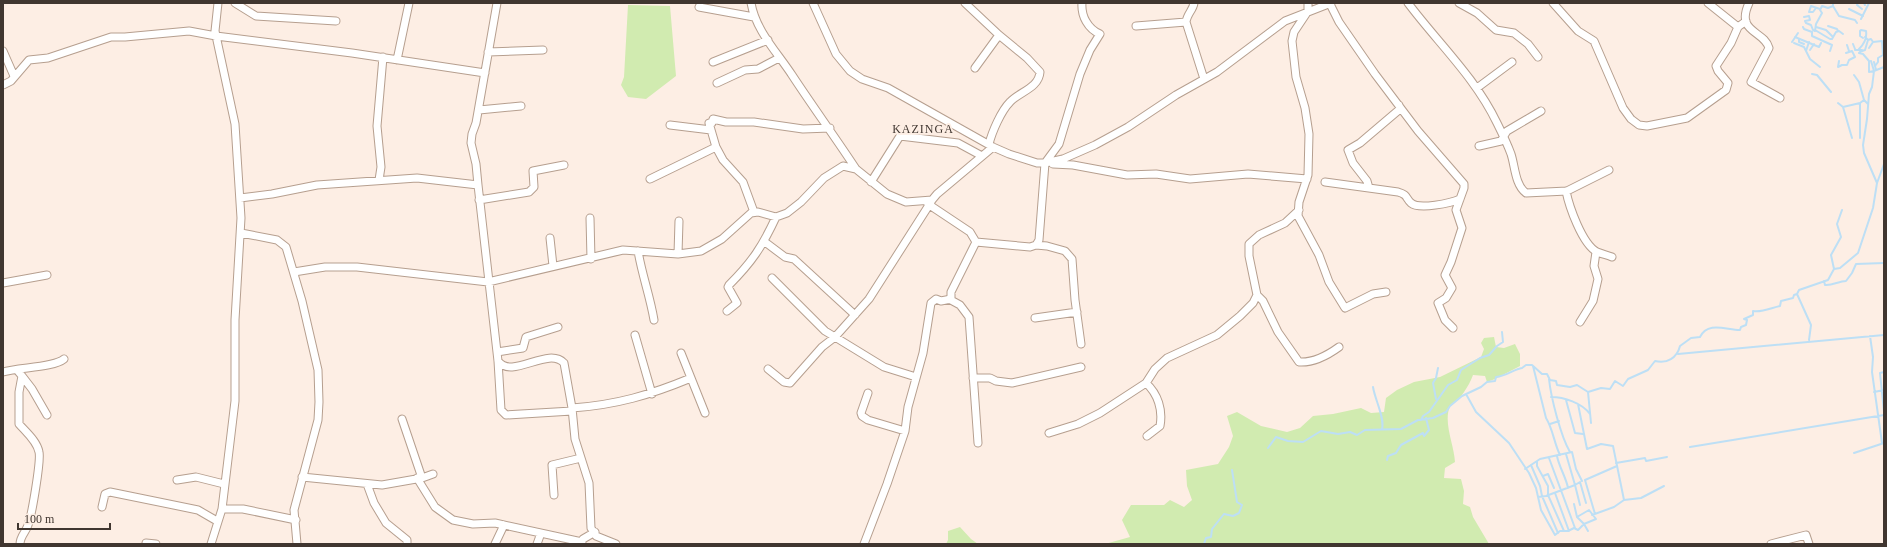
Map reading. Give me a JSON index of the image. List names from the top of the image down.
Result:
{
  "districts": ["KAZINGA"],
  "scale_bar": "100 m"
}
